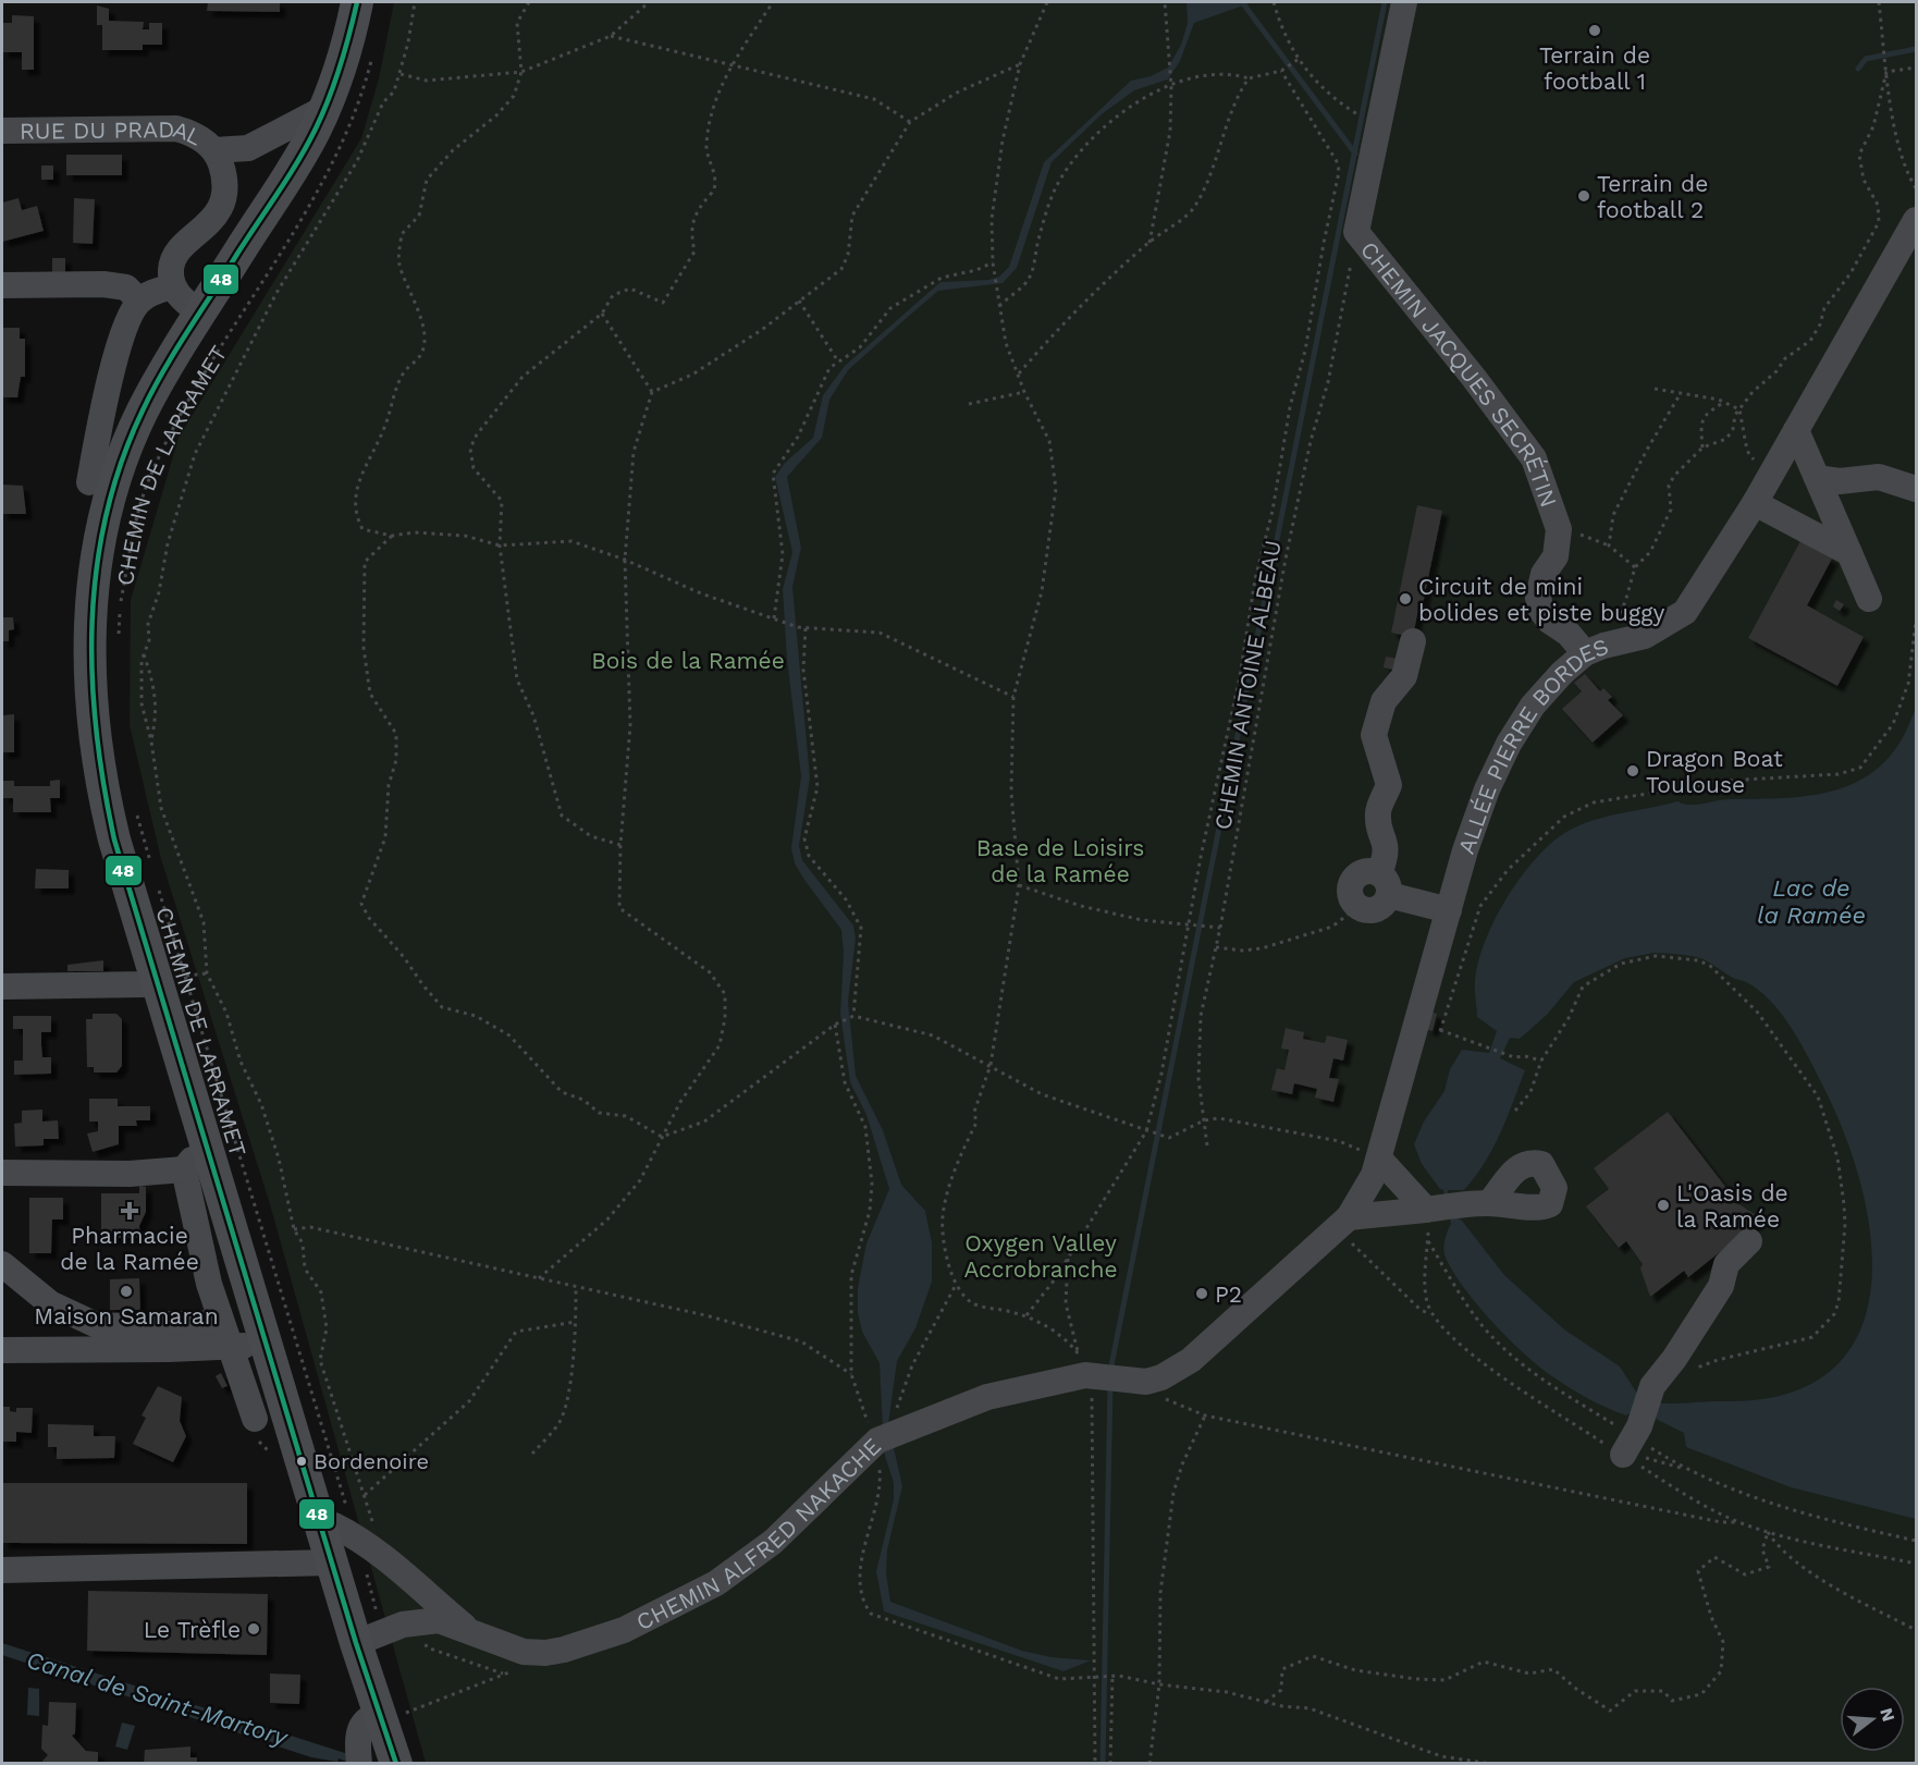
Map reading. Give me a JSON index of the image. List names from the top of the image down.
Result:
{
  "streets": {
    "main road": ["CHEMIN DE LARRAMET"],
    "street": [
      "RUE DU PRADAL",
      "CHEMIN JACQUES SECRÉTIN",
      "ALLÉE PIERRE BORDES",
      "CHEMIN ALFRED NAKACHE"
    ],
    "path": ["CHEMIN ANTOINE ALBEAU"]
  },
  "crossings": [
    ["RUE DU PRADAL", "CHEMIN DE LARRAMET"],
    ["CHEMIN JACQUES SECRÉTIN", "CHEMIN ANTOINE ALBEAU"],
    ["CHEMIN JACQUES SECRÉTIN", "ALLÉE PIERRE BORDES"],
    ["CHEMIN DE LARRAMET", "CHEMIN ALFRED NAKACHE"],
    ["ALLÉE PIERRE BORDES", "CHEMIN ALFRED NAKACHE"]
  ],
  "water": ["Lac de la Ramée", "Canal de Saint-Martory"],
  "parks": ["Bois de la Ramée", "Base de Loisirs de la Ramée", "Oxygen Valley Accrobranche"],
  "places": {
    "other": [
      "Terrain de football 1",
      "Terrain de football 2",
      "Circuit de mini bolides et piste buggy",
      "Dragon Boat Toulouse",
      "L'Oasis de la Ramée",
      "Maison Samaran",
      "P2",
      "Bordenoire",
      "Le Trèfle"
    ],
    "health": ["Pharmacie de la Ramée"]
  },
  "lines": ["transit line 48"],
  "north": "right"
}
